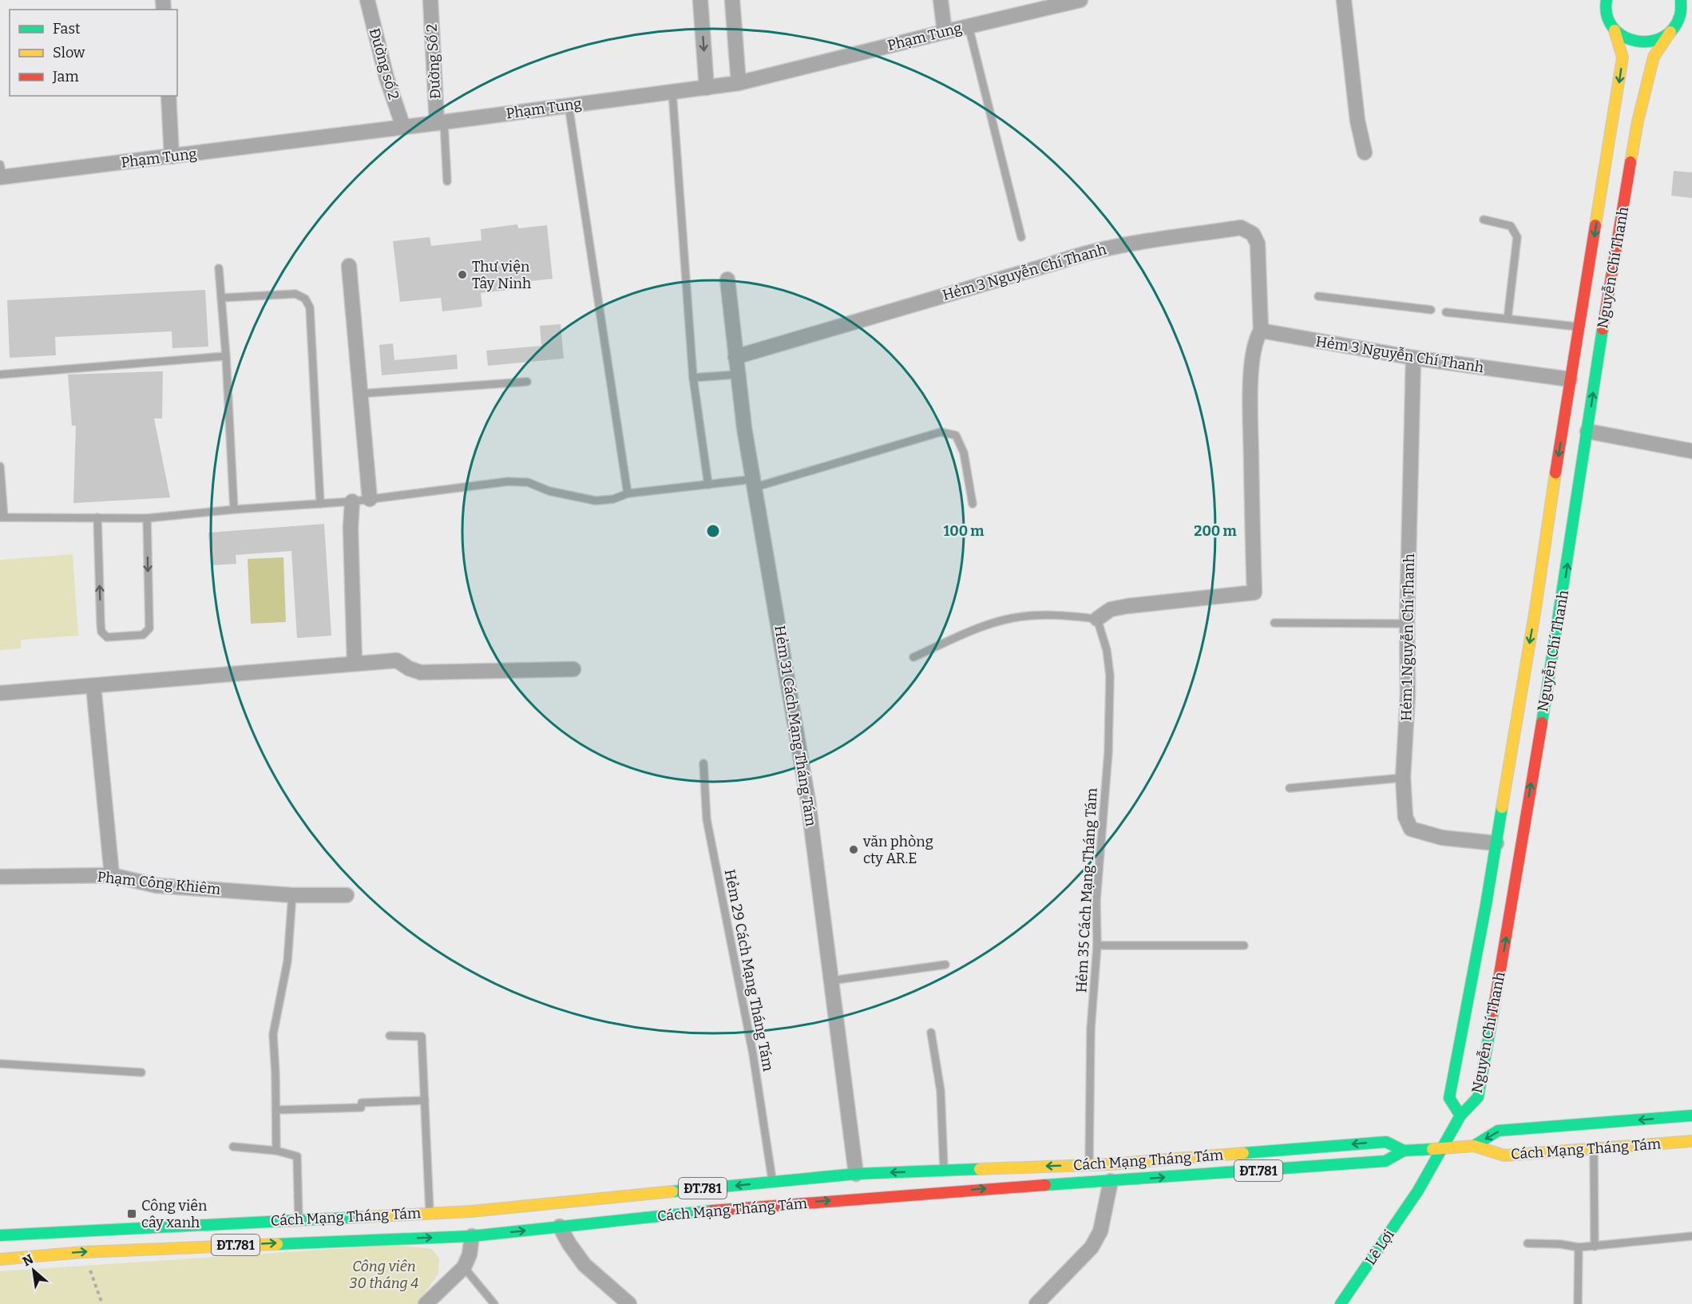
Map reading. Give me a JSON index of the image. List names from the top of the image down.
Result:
{
  "streets": {
    "main road": [
      "Nguyễn Chí Thanh",
      "Cách Mạng Tháng Tám",
      "ĐT.781",
      "Lê Lợi"
    ],
    "street": [
      "Phạm Tung",
      "Đường Số 2",
      "Đường số 2",
      "Hẻm 3 Nguyễn Chí Thanh",
      "Hẻm 1 Nguyễn Chí Thanh",
      "Hẻm 31 Cách Mạng Tháng Tám",
      "Phạm Công Khiêm"
    ],
    "lane": ["Hẻm 35 Cách Mạng Tháng Tám", "Hẻm 29 Cách Mạng Tháng Tám"]
  },
  "crossings": [
    ["Phạm Tung", "Đường Số 2"],
    ["Phạm Tung", "Đường số 2"],
    ["Nguyễn Chí Thanh", "Hẻm 3 Nguyễn Chí Thanh"],
    ["Nguyễn Chí Thanh", "Hẻm 1 Nguyễn Chí Thanh"],
    ["Nguyễn Chí Thanh", "Lê Lợi"],
    ["Hẻm 3 Nguyễn Chí Thanh", "Hẻm 1 Nguyễn Chí Thanh"],
    ["Hẻm 3 Nguyễn Chí Thanh", "Hẻm 31 Cách Mạng Tháng Tám"],
    ["Hẻm 31 Cách Mạng Tháng Tám", "Cách Mạng Tháng Tám"],
    ["Hẻm 35 Cách Mạng Tháng Tám", "Cách Mạng Tháng Tám"],
    ["Hẻm 29 Cách Mạng Tháng Tám", "Cách Mạng Tháng Tám"]
  ],
  "parks": ["Công viên 30 tháng 4"],
  "places": {
    "other": ["Thư viện Tây Ninh", "văn phòng cty AR.E"],
    "transit": ["Công viên cây xanh"]
  },
  "legend": ["Fast", "Slow", "Jam"],
  "north": "top left",
  "rings": ["100 m", "200 m"]
}
